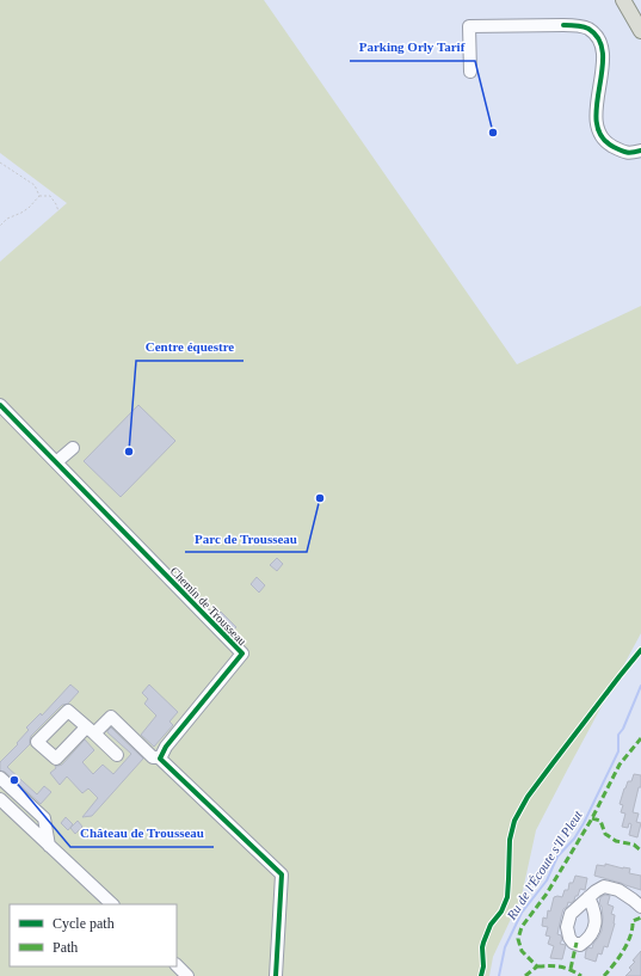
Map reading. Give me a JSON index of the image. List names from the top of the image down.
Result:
{
  "streets": {
    "street": ["Chemin de Trousseau"]
  },
  "water": ["Ru de l'Écoute s'Il Pleut"],
  "places": [
    "Parking Orly Tarif",
    "Centre équestre",
    "Parc de Trousseau",
    "Château de Trousseau"
  ],
  "legend": ["Cycle path", "Path"]
}
